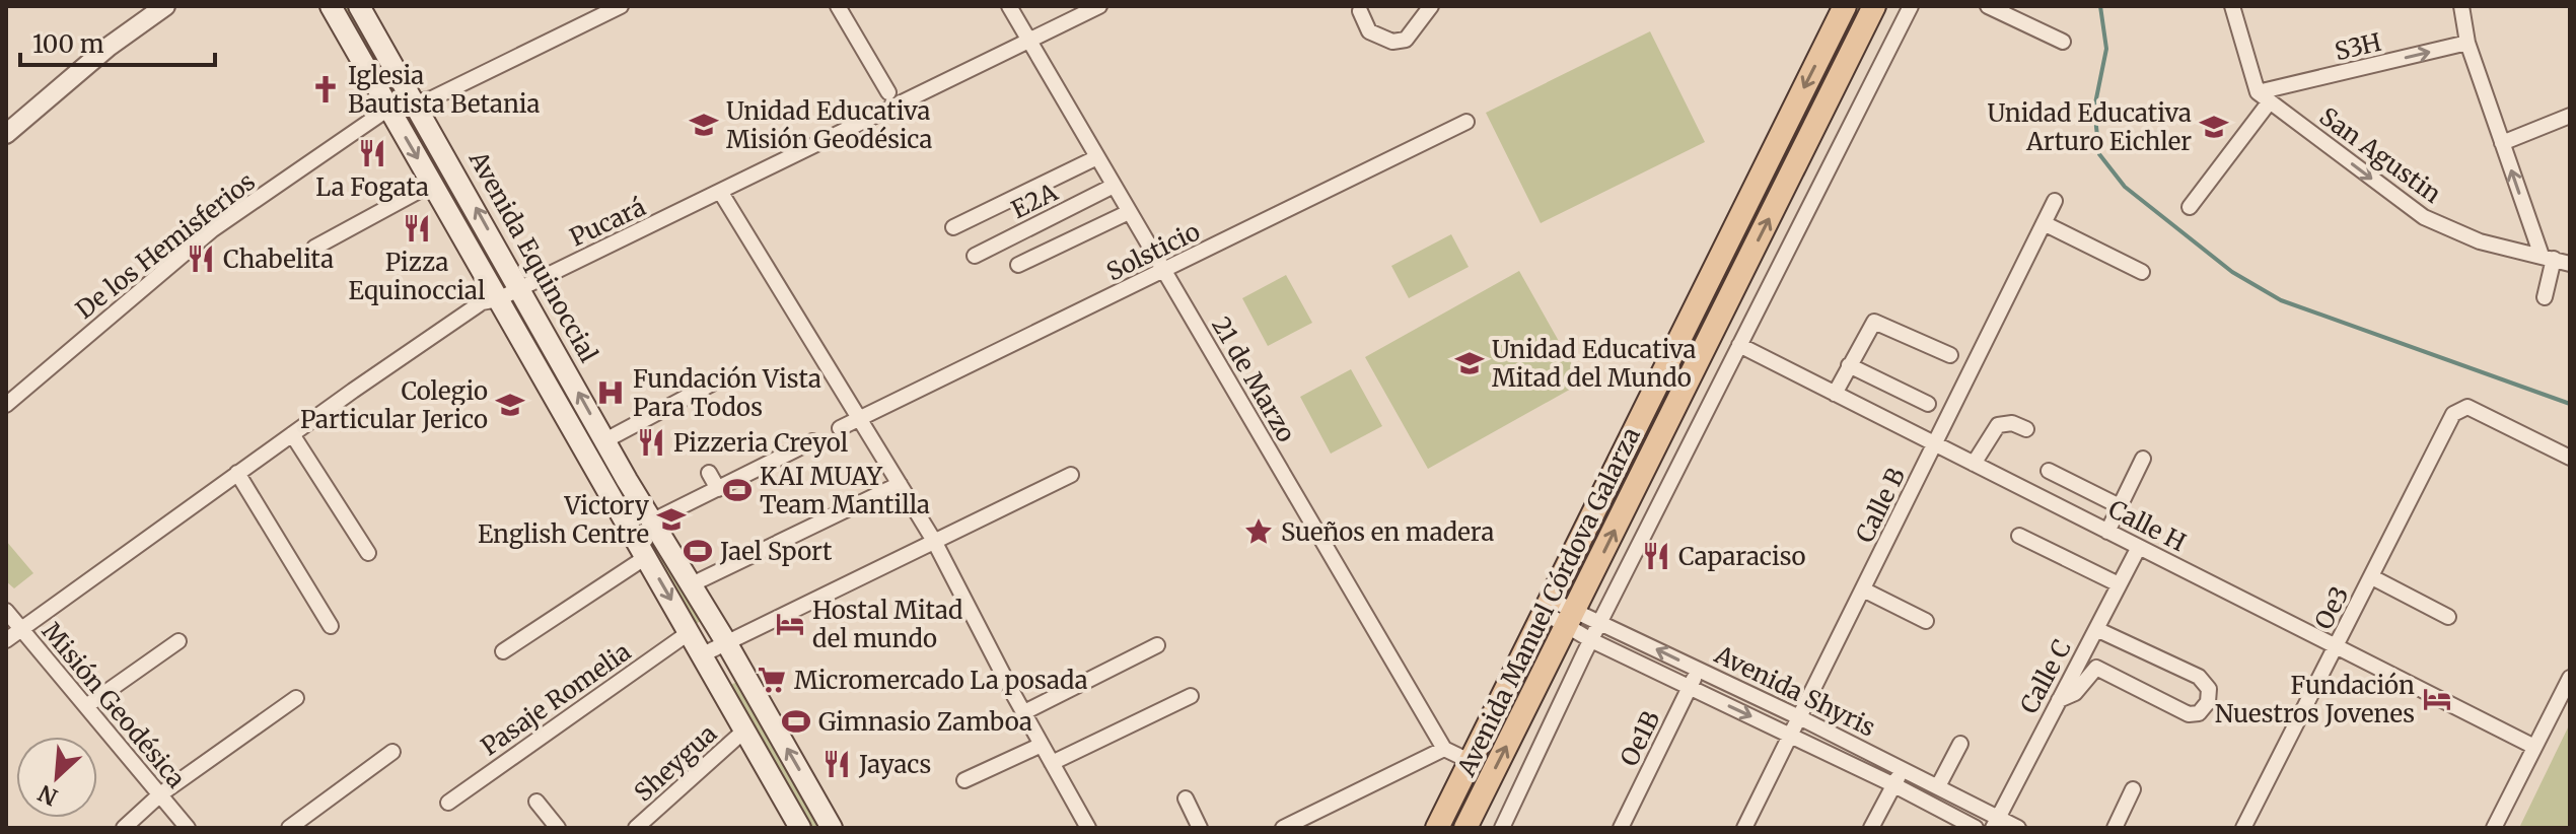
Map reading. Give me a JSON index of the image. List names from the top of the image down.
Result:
{
  "streets": {
    "main road": ["Avenida Equinoccial", "Avenida Manuel Córdova Galarza"],
    "street": [
      "S3H",
      "San Agustin",
      "E2A",
      "Pucará",
      "De los Hemisferios",
      "Solsticio",
      "21 de Marzo",
      "Calle B",
      "Calle H",
      "Oe3",
      "Calle C",
      "Avenida Shyris",
      "Pasaje Romelia",
      "Misión Geodésica",
      "Oe1B",
      "Sheygua"
    ]
  },
  "crossings": [
    ["S3H", "San Agustin"],
    ["E2A", "21 de Marzo"],
    ["Pucará", "Avenida Equinoccial"],
    ["Pucará", "21 de Marzo"],
    ["Pucará", "Misión Geodésica"],
    ["De los Hemisferios", "Avenida Equinoccial"],
    ["Solsticio", "21 de Marzo"],
    ["Avenida Equinoccial", "Pasaje Romelia"],
    ["Avenida Equinoccial", "Sheygua"],
    ["Calle B", "Calle H"],
    ["Calle B", "Avenida Shyris"],
    ["Calle H", "Oe3"],
    ["Calle H", "Calle C"],
    ["Avenida Manuel Córdova Galarza", "Avenida Shyris"],
    ["Calle C", "Avenida Shyris"],
    ["Avenida Shyris", "Oe1B"]
  ],
  "one_way": ["S3H", "San Agustin"],
  "places": {
    "church": ["Iglesia Bautista Betania"],
    "school or university": [
      "Unidad Educativa Misión Geodésica",
      "Unidad Educativa Arturo Eichler",
      "Unidad Educativa Mitad del Mundo",
      "Colegio Particular Jerico",
      "Victory English Centre"
    ],
    "restaurant": [
      "La Fogata",
      "Pizza Equinoccial",
      "Chabelita",
      "Pizzeria Creyol",
      "Caparaciso",
      "Jayacs"
    ],
    "hospital": ["Fundación Vista Para Todos"],
    "sports": ["KAI MUAY Team Mantilla", "Jael Sport", "Gimnasio Zamboa"],
    "place": ["Sueños en madera"],
    "hotel": ["Hostal Mitad del mundo", "Fundación Nuestros Jovenes"],
    "supermarket": ["Micromercado La posada"]
  },
  "scale_bar": "100 m",
  "north": "bottom left"
}
